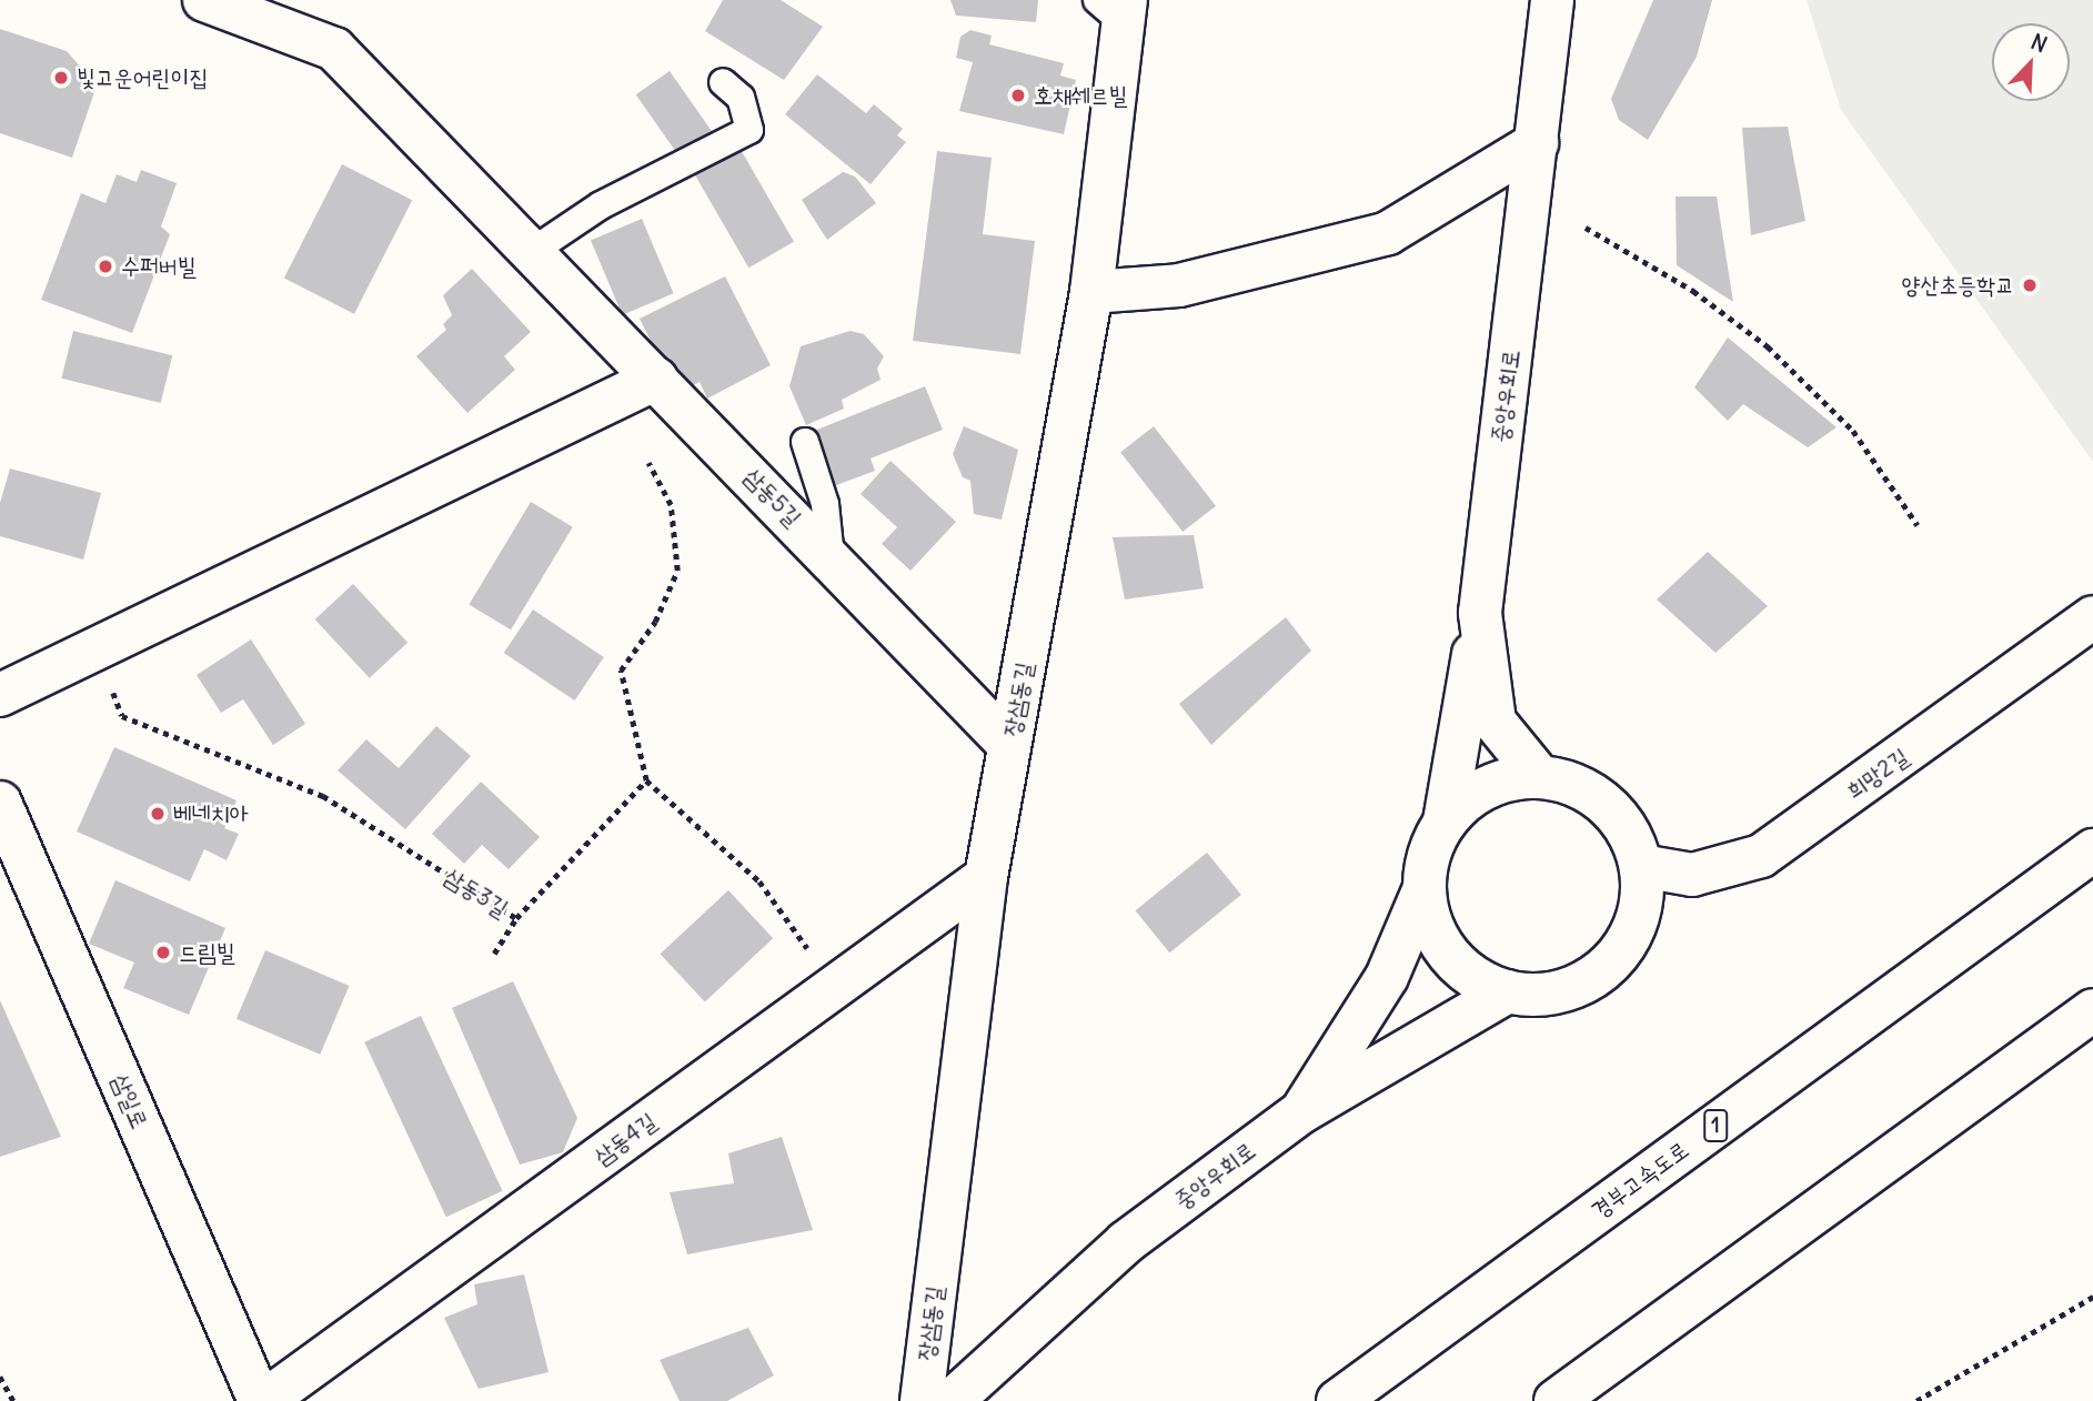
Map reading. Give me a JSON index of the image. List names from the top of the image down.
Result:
{
  "streets": {
    "main road": [
      "중앙우회로",
      "삼동5길",
      "장삼동길",
      "희망2길",
      "삼일로",
      "1",
      "삼동4길",
      "경부고속도로"
    ],
    "path": ["삼동3길"]
  },
  "crossings": [
    ["중앙우회로", "희망2길"],
    ["삼동5길", "장삼동길"],
    ["장삼동길", "삼동4길"],
    ["삼일로", "삼동4길"]
  ],
  "places": [
    "빛고운어린이집",
    "호채쉐르빌",
    "수퍼버빌",
    "양산초등학교",
    "베네치아",
    "드림빌"
  ],
  "north": "top right"
}
